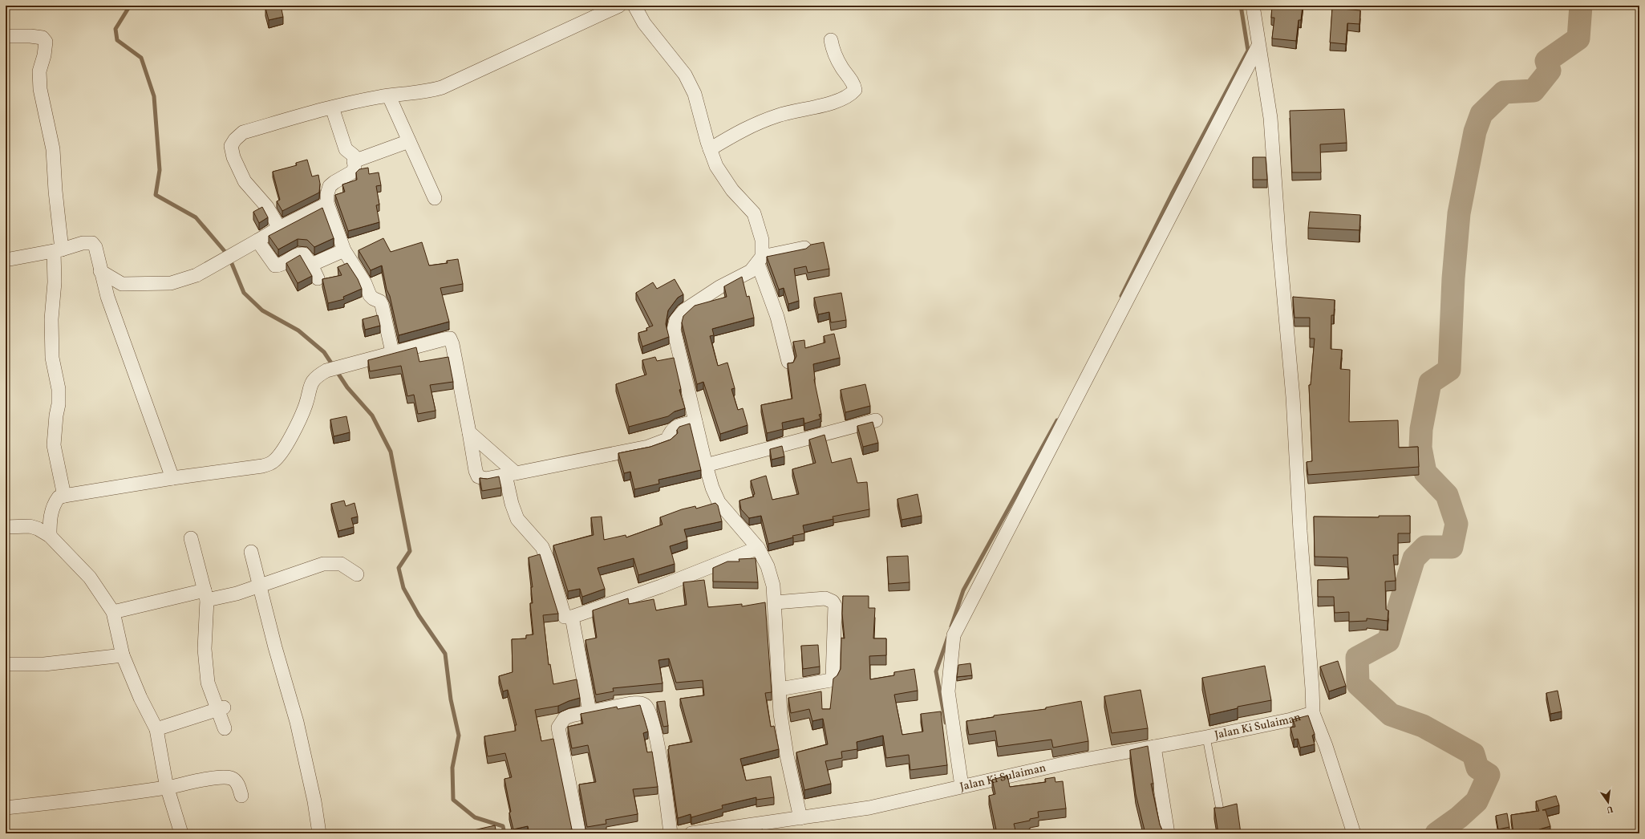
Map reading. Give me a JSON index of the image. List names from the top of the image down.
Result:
{
  "streets": {
    "street": ["Jalan Ki Sulaiman"]
  },
  "north": "bottom"
}
